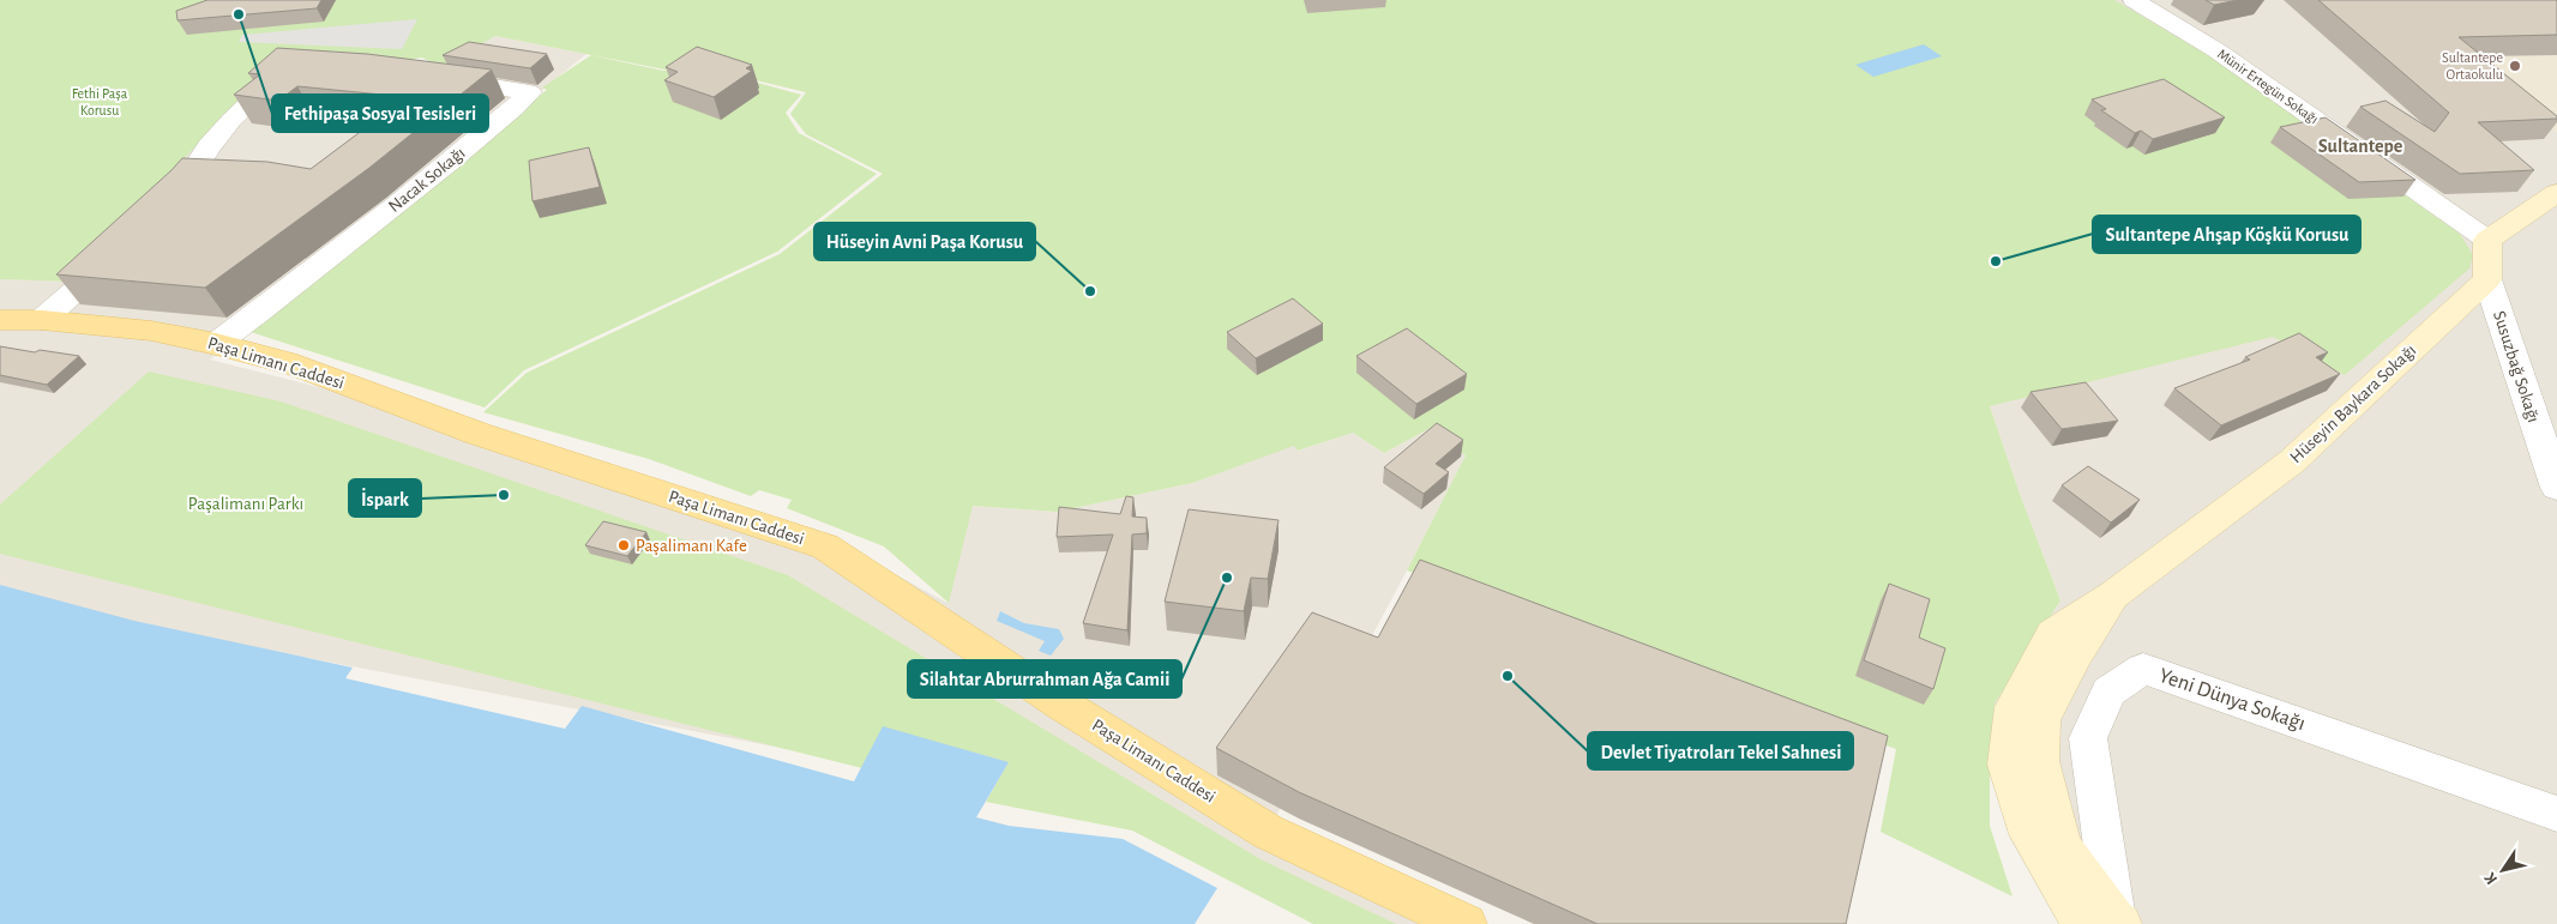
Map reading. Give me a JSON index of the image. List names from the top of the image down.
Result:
{
  "streets": {
    "main road": ["Paşa Limanı Caddesi"],
    "street": [
      "Münir Ertegün Sokağı",
      "Nacak Sokağı",
      "Susuzbağ Sokağı",
      "Hüseyin Baykara Sokağı",
      "Yeni Dünya Sokağı"
    ]
  },
  "crossings": [
    ["Nacak Sokağı", "Paşa Limanı Caddesi"],
    ["Susuzbağ Sokağı", "Hüseyin Baykara Sokağı"],
    ["Hüseyin Baykara Sokağı", "Yeni Dünya Sokağı"]
  ],
  "districts": ["Sultantepe"],
  "parks": ["Fethi Paşa Korusu", "Paşalimanı Parkı"],
  "places": [
    "Fethipaşa Sosyal Tesisleri",
    "Sultantepe Ortaokulu",
    "Sultantepe Ahşap Köşkü Korusu",
    "Hüseyin Avni Paşa Korusu",
    "İspark",
    "Paşalimanı Kafe",
    "Silahtar Abrurrahman Ağa Camii",
    "Devlet Tiyatroları Tekel Sahnesi"
  ],
  "north": "bottom left"
}
